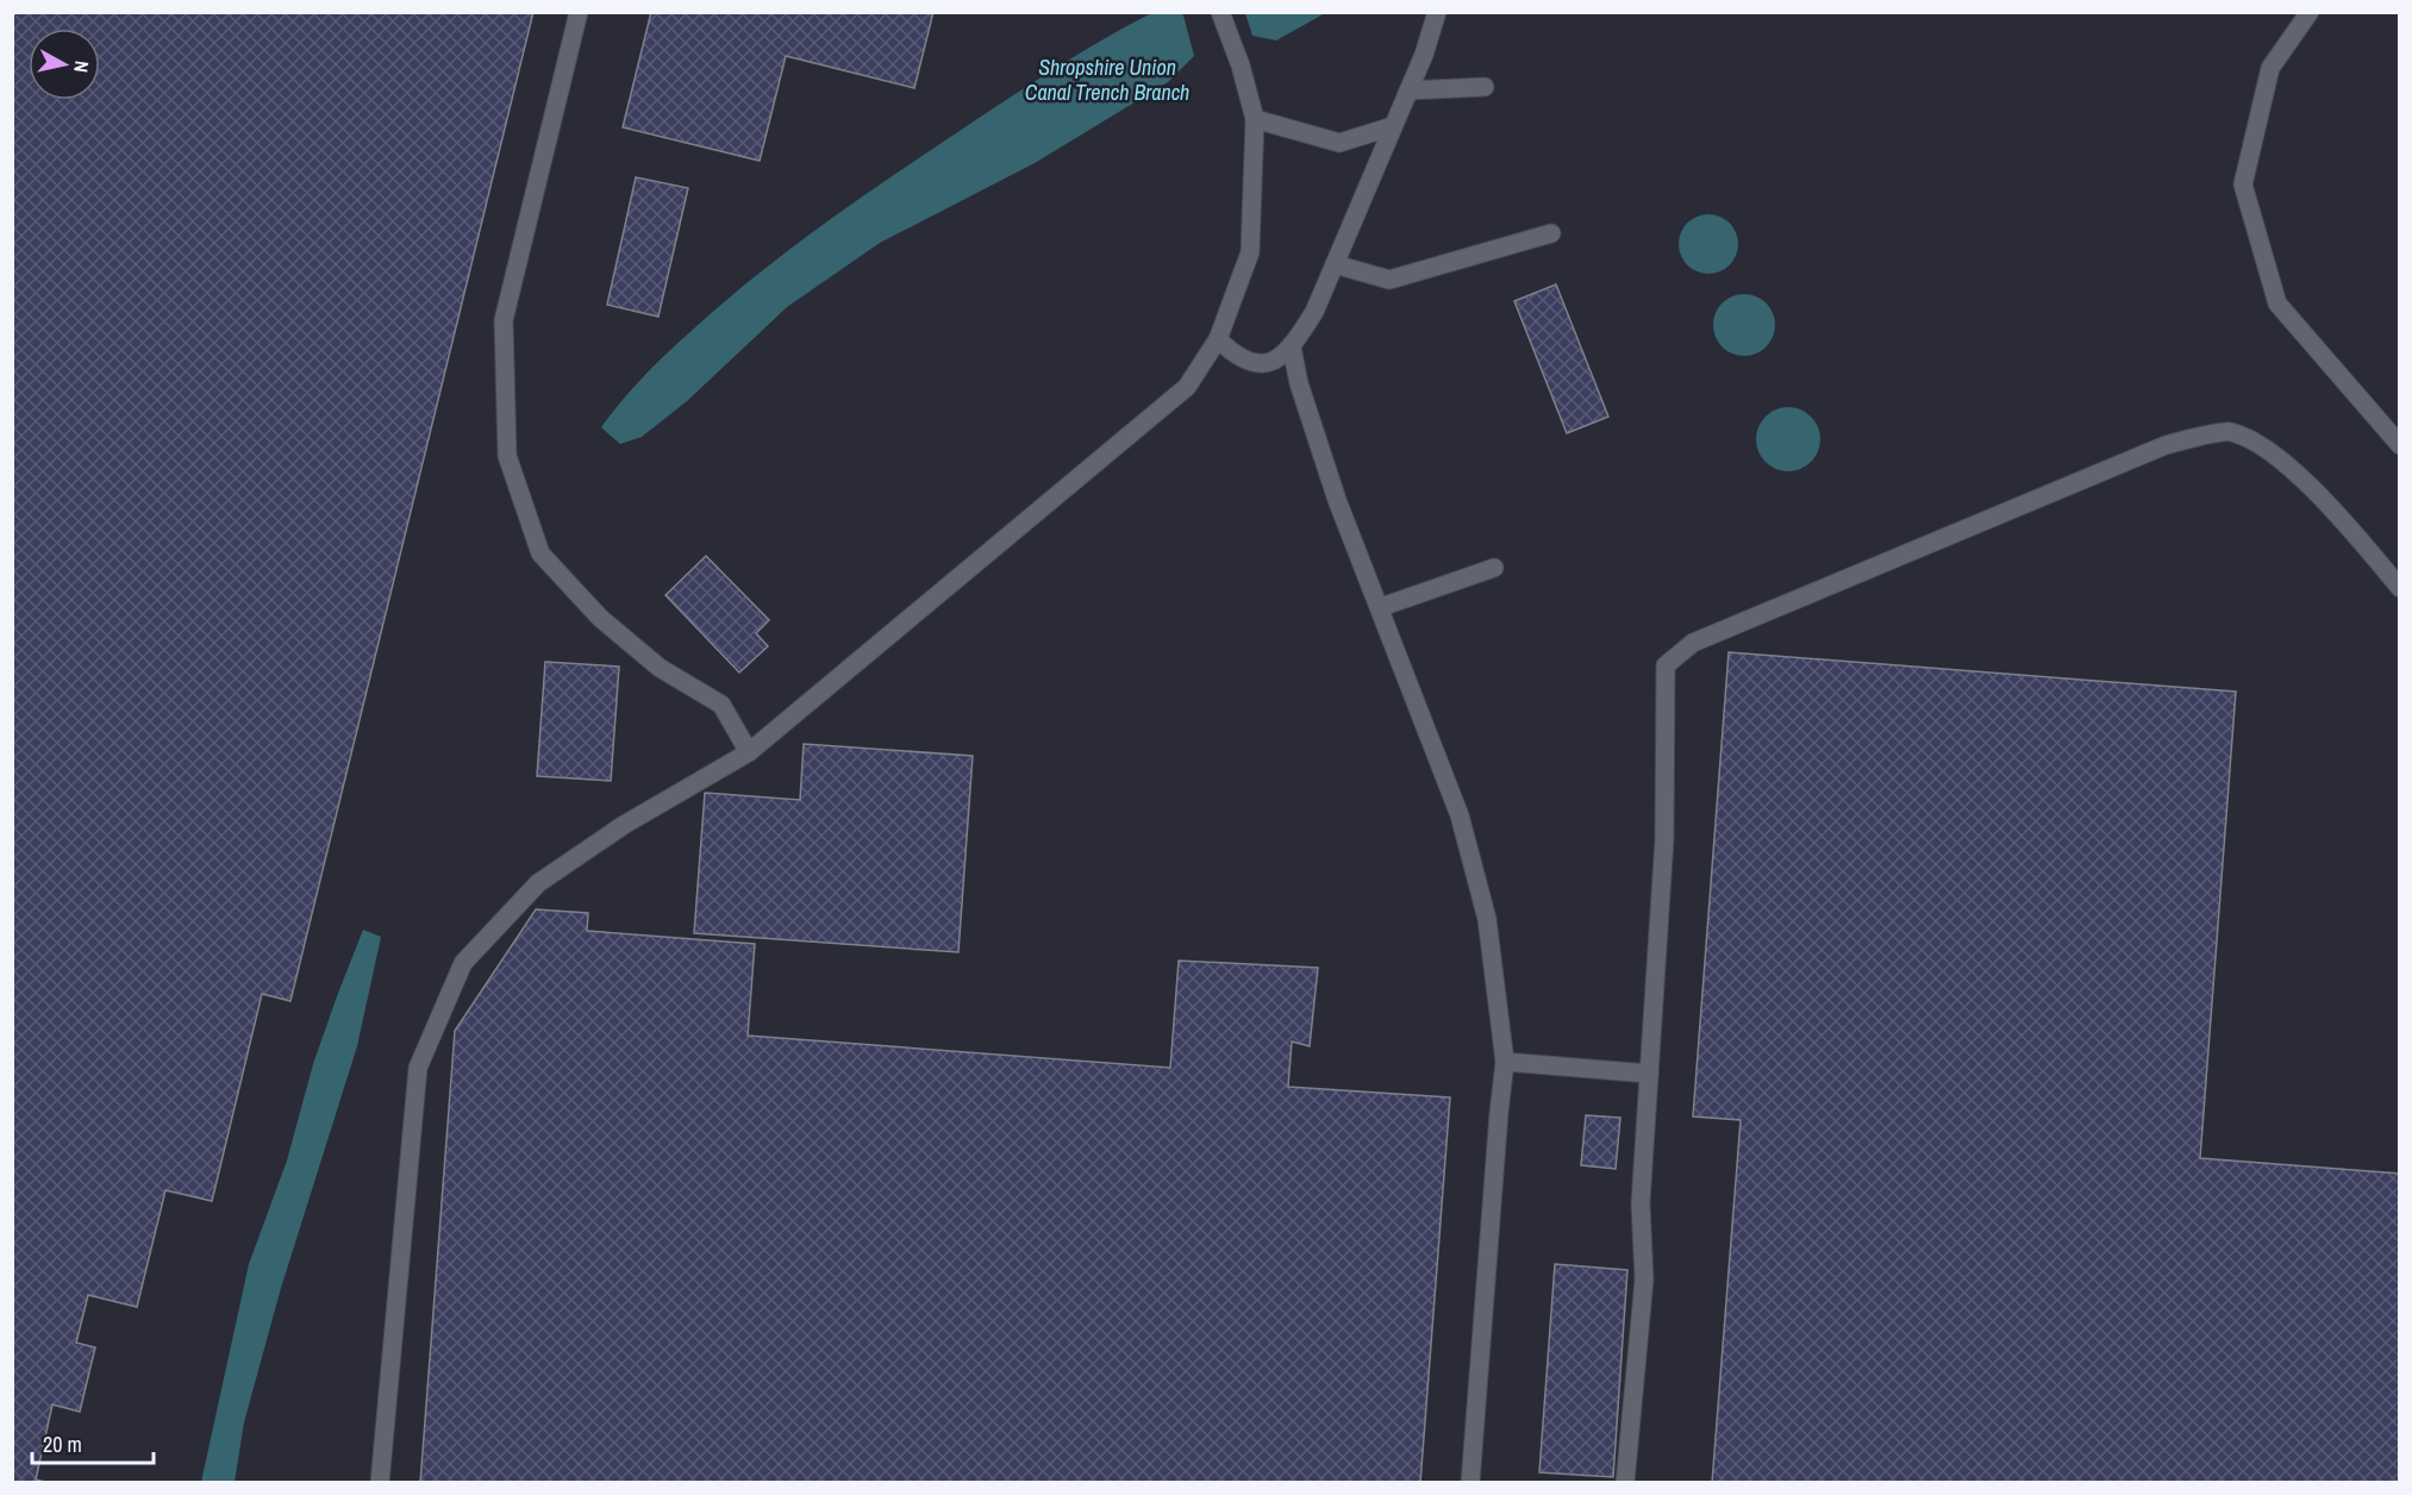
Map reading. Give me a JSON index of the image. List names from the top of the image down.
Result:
{
  "water": ["Shropshire Union Canal Trench Branch"],
  "scale_bar": "20 m",
  "north": "right"
}
